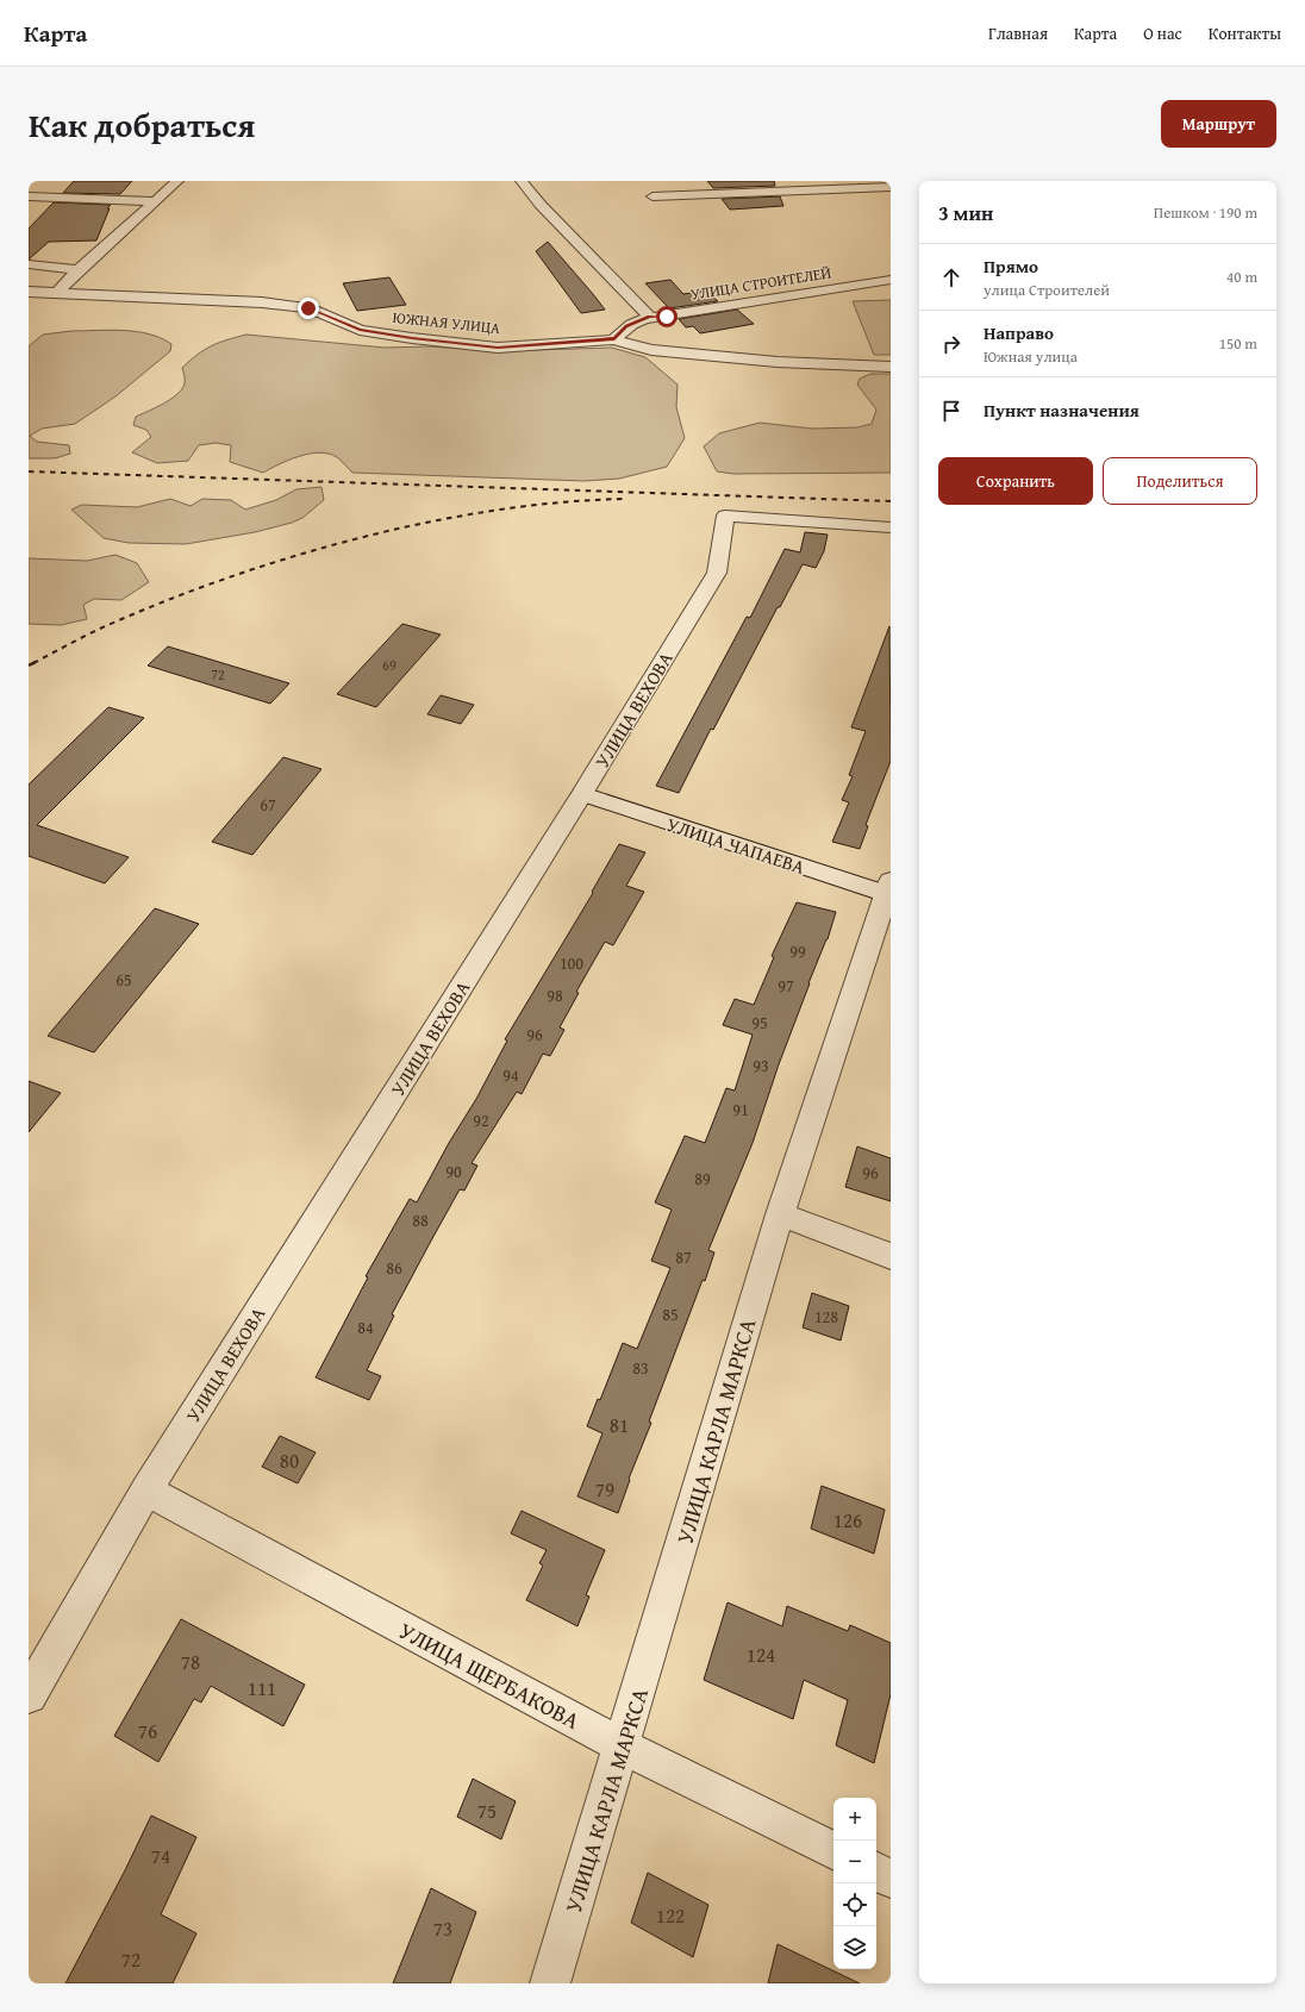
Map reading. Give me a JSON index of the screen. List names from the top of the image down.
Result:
{
  "streets": {
    "street": [
      "УЛИЦА СТРОИТЕЛЕЙ",
      "ЮЖНАЯ УЛИЦА",
      "УЛИЦА ВЕХОВА",
      "УЛИЦА ЧАПАЕВА",
      "УЛИЦА КАРЛА МАРКСА",
      "УЛИЦА ЩЕРБАКОВА"
    ]
  },
  "crossings": [
    ["УЛИЦА СТРОИТЕЛЕЙ", "ЮЖНАЯ УЛИЦА"],
    ["УЛИЦА ВЕХОВА", "УЛИЦА ЧАПАЕВА"],
    ["УЛИЦА ВЕХОВА", "УЛИЦА ЩЕРБАКОВА"],
    ["УЛИЦА ЧАПАЕВА", "УЛИЦА КАРЛА МАРКСА"],
    ["УЛИЦА КАРЛА МАРКСА", "УЛИЦА ЩЕРБАКОВА"]
  ],
  "house_numbers": [
    "69",
    "72",
    "67",
    "99",
    "100",
    "65",
    "97",
    "98",
    "95",
    "96",
    "93",
    "94",
    "91",
    "92",
    "90",
    "96",
    "89",
    "88",
    "87",
    "86",
    "85",
    "128",
    "84",
    "83",
    "81",
    "80",
    "79",
    "126",
    "124",
    "78",
    "111",
    "76",
    "75",
    "74",
    "122",
    "73",
    "72"
  ],
  "page": {
    "header": "Карта",
    "nav": [
      "Главная",
      "Карта",
      "О нас",
      "Контакты"
    ],
    "title": "Как добраться",
    "buttons": [
      "Маршрут",
      ["Сохранить", "Поделиться"]
    ],
    "heading": ["3 мин", "Пешком · 190 m"],
    "list": [
      ["Прямо", "улица Строителей", "40 m"],
      ["Направо", "Южная улица", "150 m"],
      "Пункт назначения"
    ],
    "map_buttons": ["+", "−"]
  }
}
